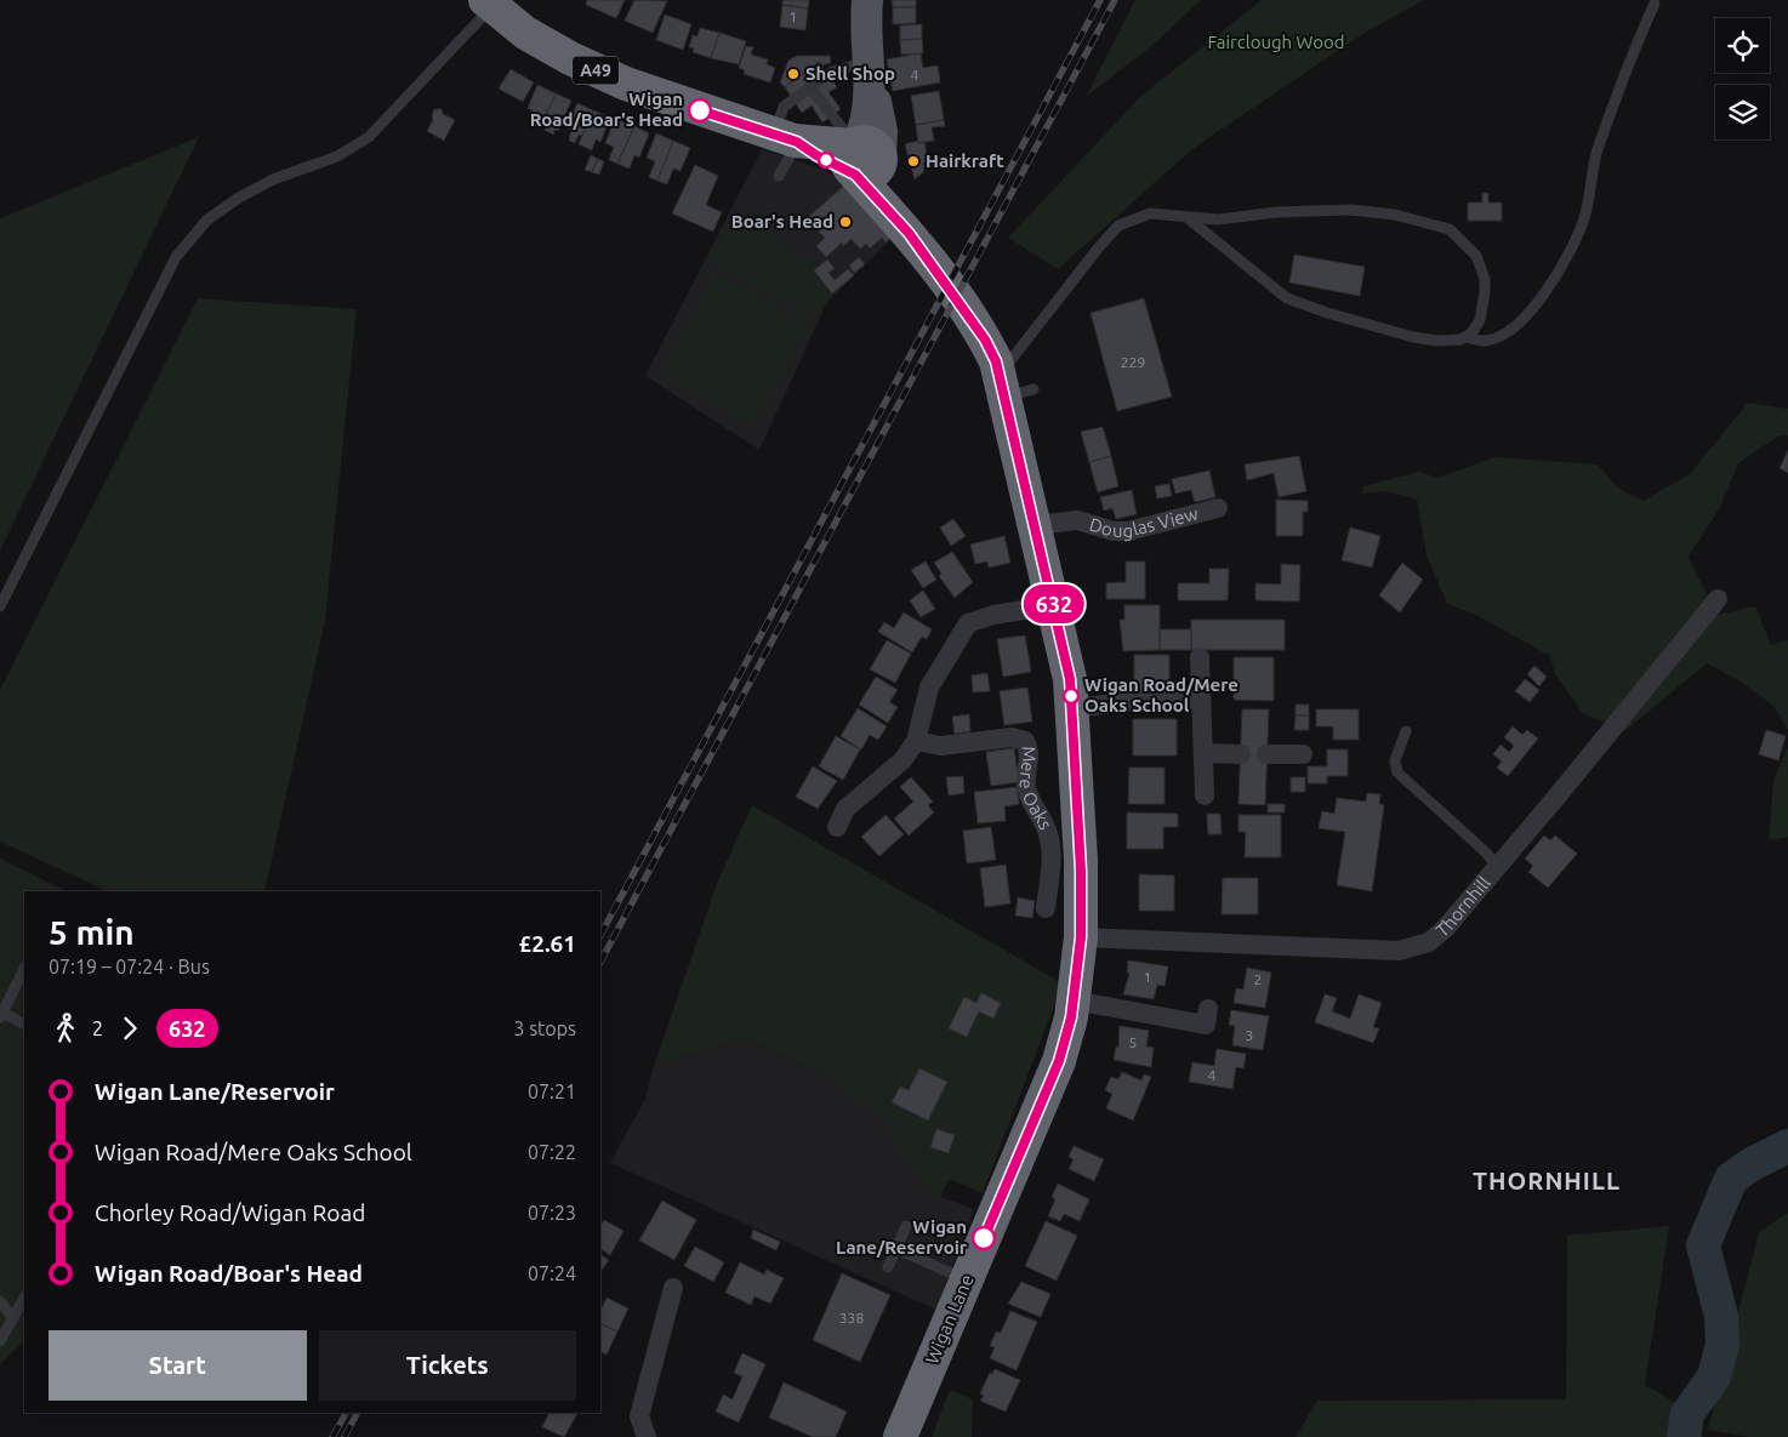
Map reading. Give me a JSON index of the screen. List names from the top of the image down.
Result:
{
  "streets": {
    "highway": ["A49", "Wigan Lane"],
    "street": ["Douglas View", "Mere Oaks", "Thornhill"]
  },
  "crossings": [
    ["A49", "Wigan Lane"],
    ["Douglas View", "Wigan Lane"],
    ["Thornhill", "Wigan Lane"]
  ],
  "districts": ["THORNHILL"],
  "parks": ["Fairclough Wood"],
  "places": [
    "Shell Shop",
    "Wigan Road/Boar's Head",
    "Hairkraft",
    "Boar's Head",
    "Wigan Road/Mere Oaks School",
    "Wigan Lane/Reservoir"
  ],
  "lines": ["bus line 632"],
  "house_numbers": [
    "1",
    "4",
    "229",
    "1",
    "2",
    "3",
    "5",
    "4",
    "338"
  ],
  "page": {
    "on_map": "632",
    "heading": ["5 min", "07:19 – 07:24 · Bus", "£2.61"],
    "legs": ["2", "632", "3 stops"],
    "list": [
      {
        "name": "Wigan Lane/Reservoir",
        "value": "07:21"
      },
      {
        "name": "Wigan Road/Mere Oaks School",
        "value": "07:22"
      },
      {
        "name": "Chorley Road/Wigan Road",
        "value": "07:23"
      },
      {
        "name": "Wigan Road/Boar's Head",
        "value": "07:24"
      }
    ],
    "buttons": ["Start", "Tickets"]
  }
}
